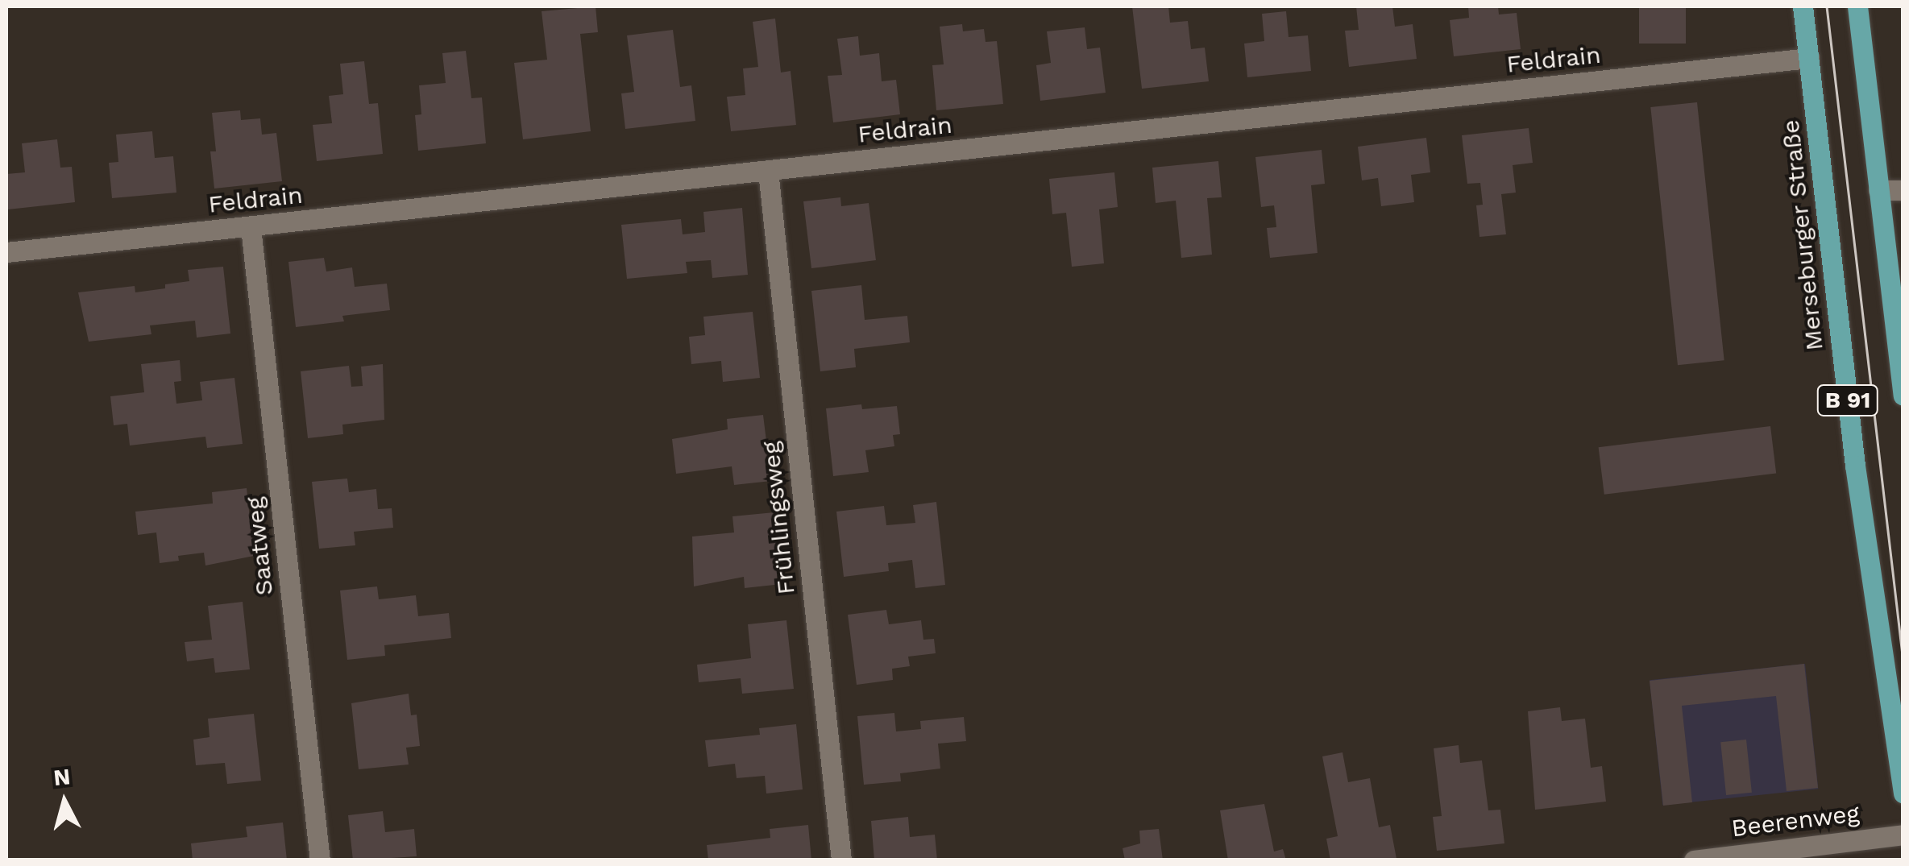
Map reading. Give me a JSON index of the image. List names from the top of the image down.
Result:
{
  "streets": {
    "main road": ["Merseburger Straße", "B 91"],
    "street": [
      "Feldrain",
      "Frühlingsweg",
      "Saatweg",
      "Beerenweg"
    ]
  },
  "crossings": [
    ["Feldrain", "Merseburger Straße"],
    ["Feldrain", "Frühlingsweg"],
    ["Feldrain", "Saatweg"]
  ],
  "north": "top"
}
